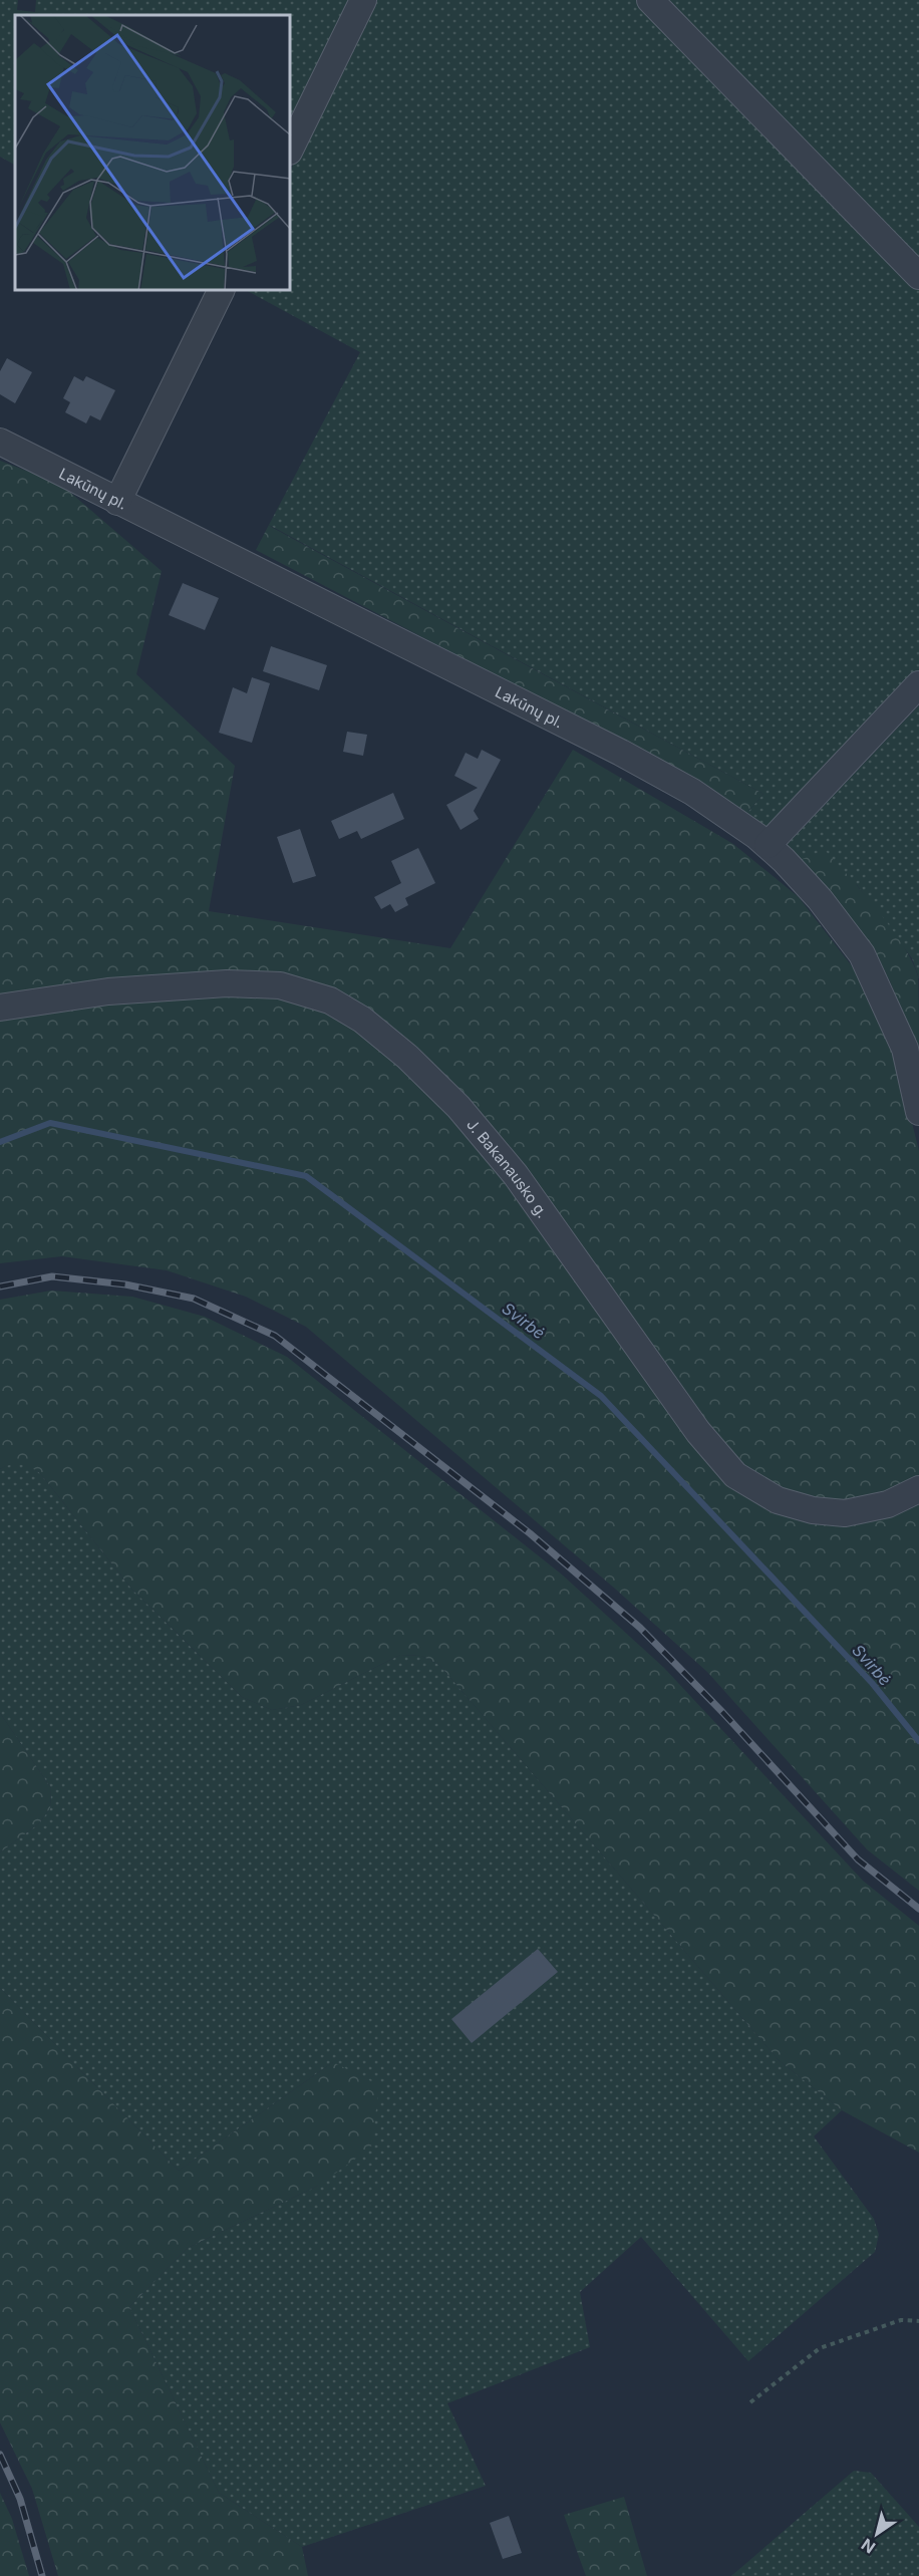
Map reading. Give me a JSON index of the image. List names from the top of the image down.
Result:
{
  "streets": {
    "street": ["Lakūnų pl.", "J. Bakanausko g."]
  },
  "water": ["Svirbė"],
  "north": "bottom left"
}
